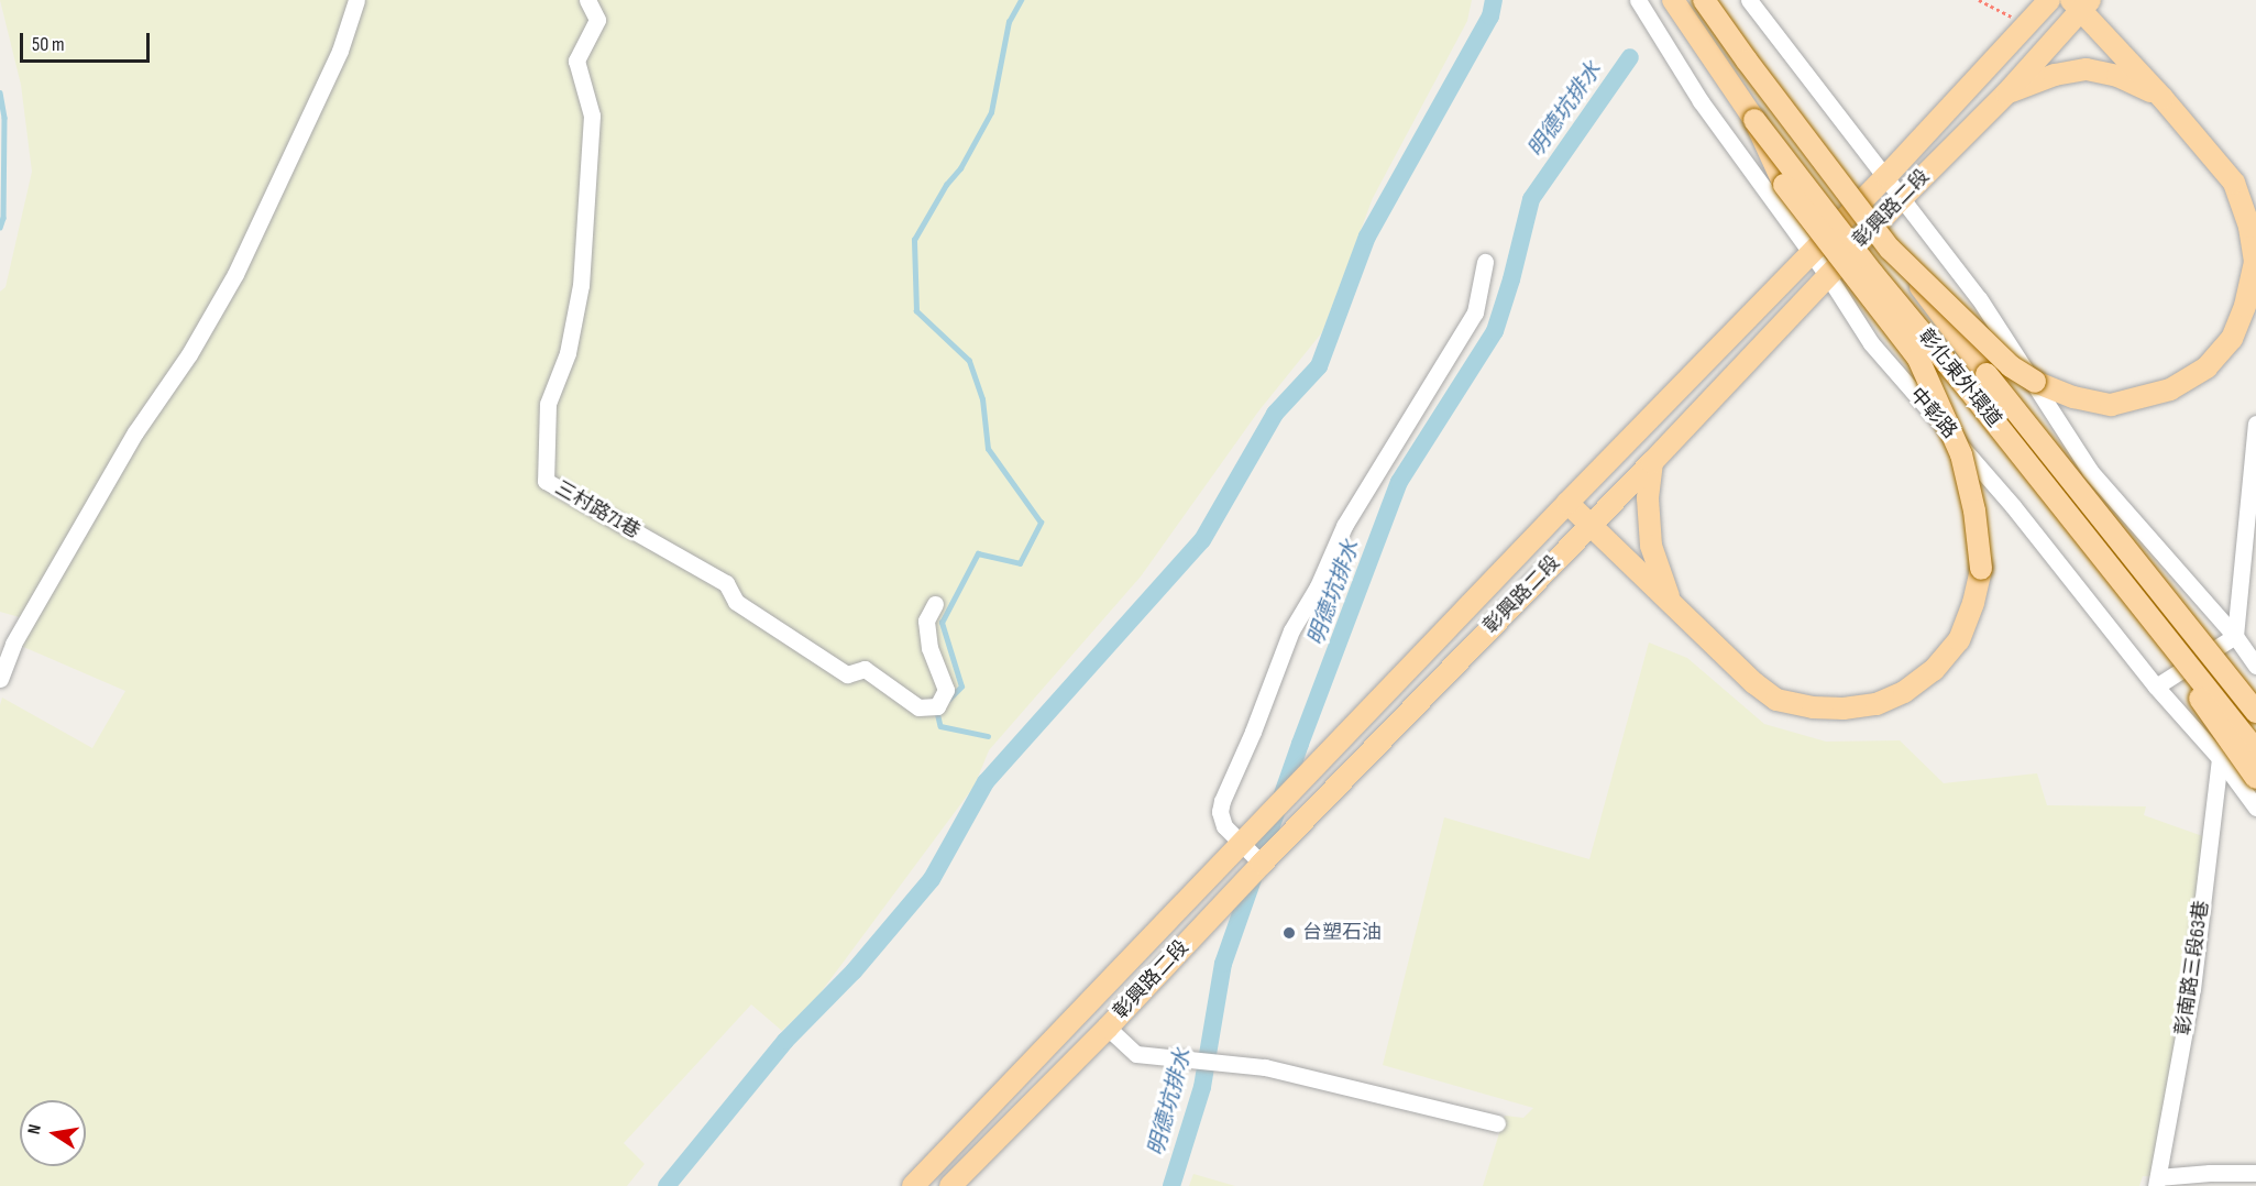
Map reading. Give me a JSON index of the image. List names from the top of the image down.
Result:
{
  "streets": {
    "main road": ["彰興路二段", "彰化東外環道"],
    "street": ["中彰路", "三村路71巷", "彰南路三段63巷"]
  },
  "crossings": [
    ["彰興路二段", "中彰路"],
    ["中彰路", "彰南路三段63巷"]
  ],
  "water": ["明德坑排水"],
  "places": ["台塑石油"],
  "scale_bar": "50 m",
  "north": "left"
}
